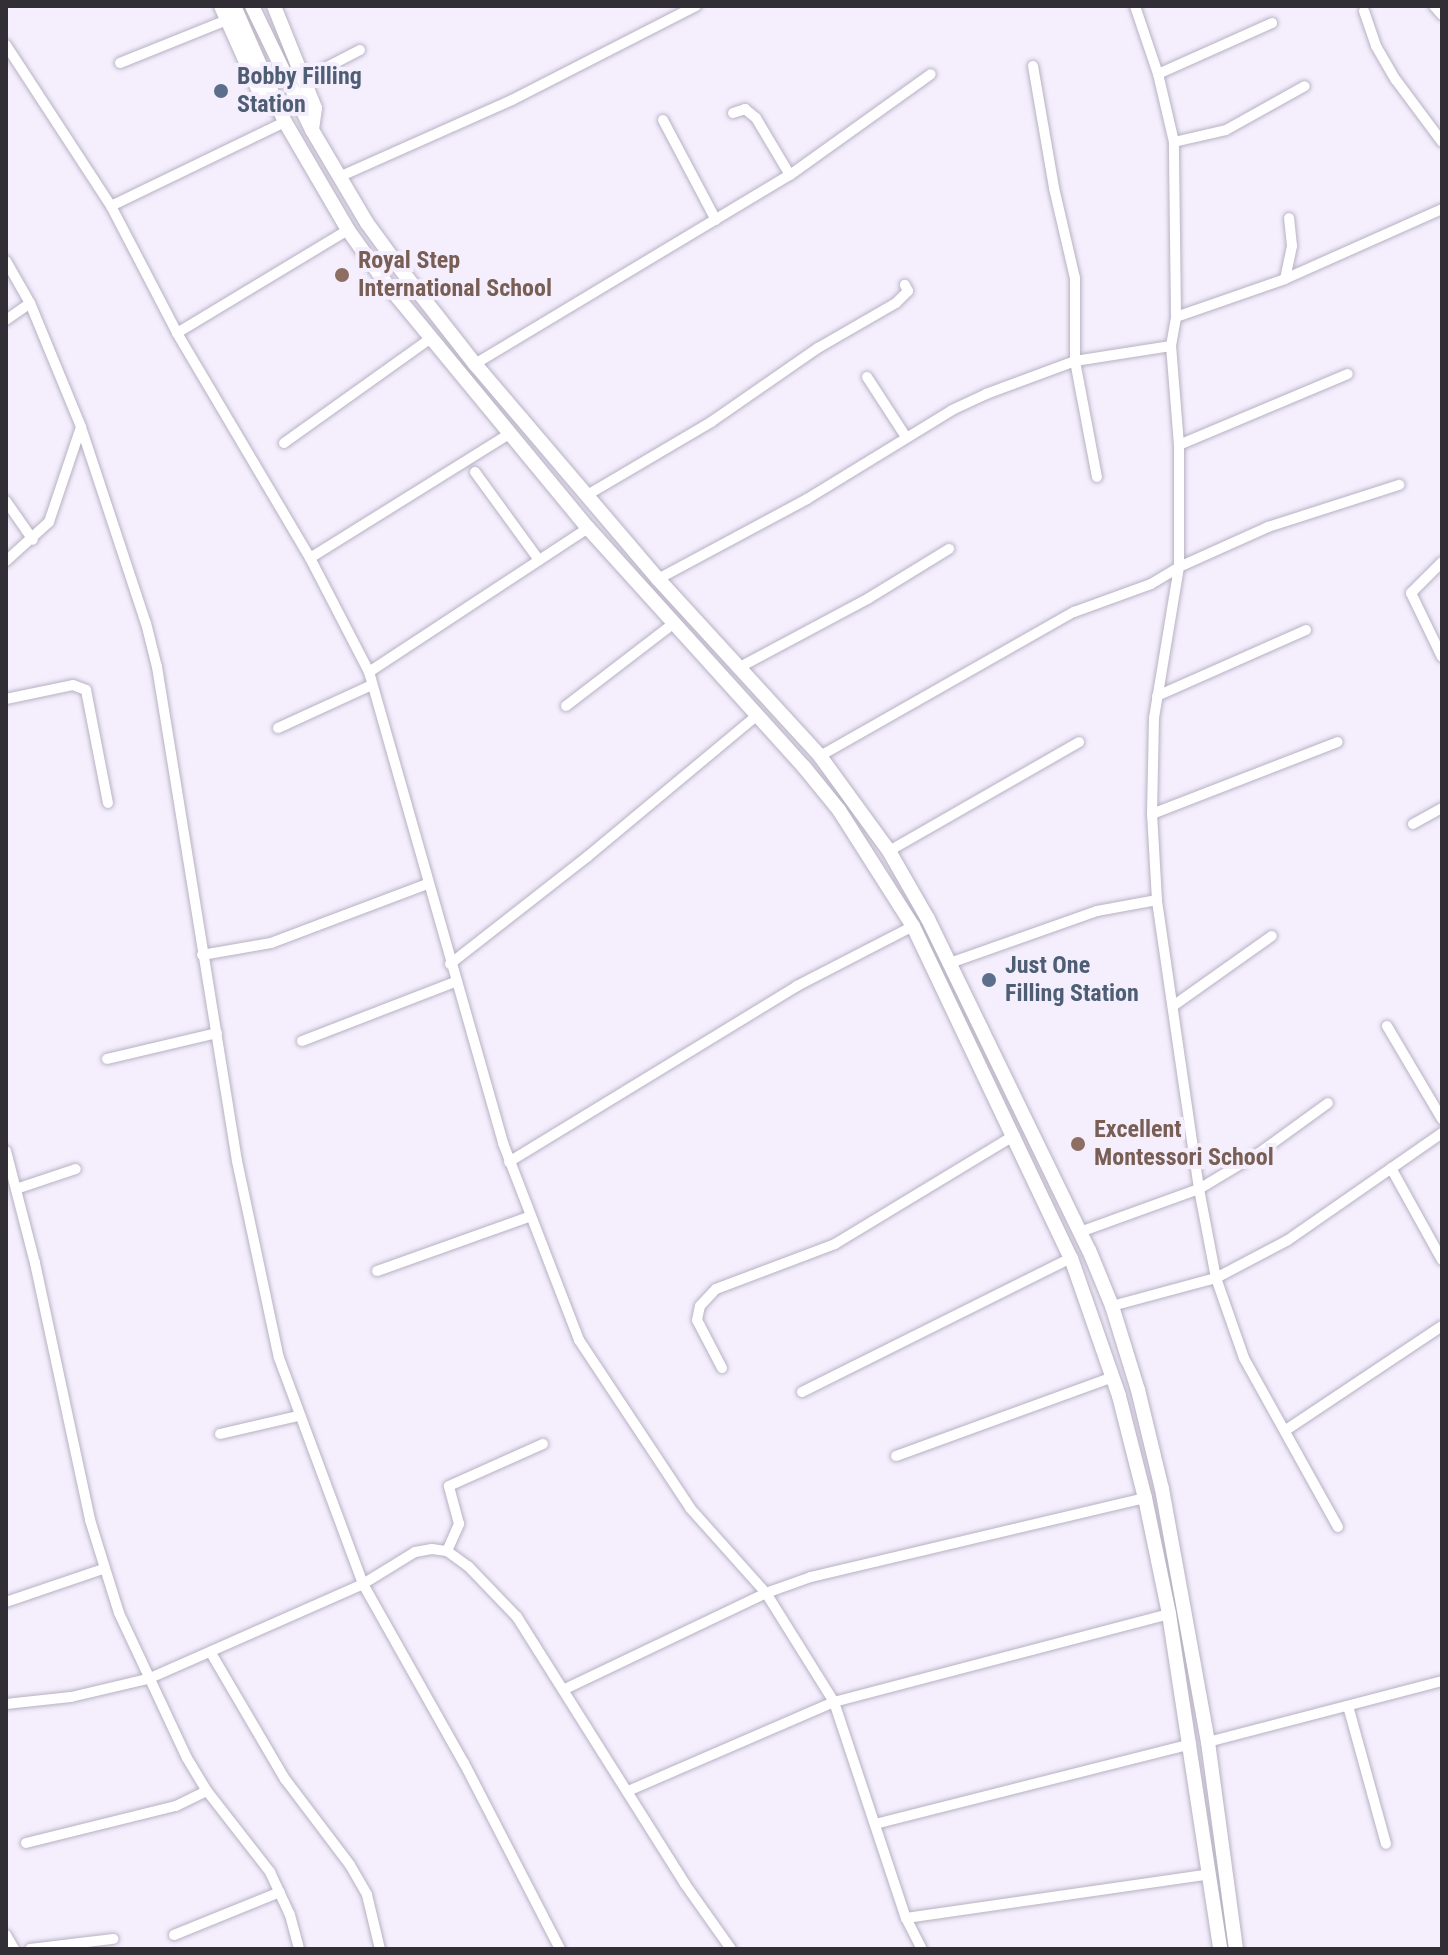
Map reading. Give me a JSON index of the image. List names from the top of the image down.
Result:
{
  "places": [
    "Bobby Filling Station",
    "Royal Step International School",
    "Just One Filling Station",
    "Excellent Montessori School"
  ]
}
